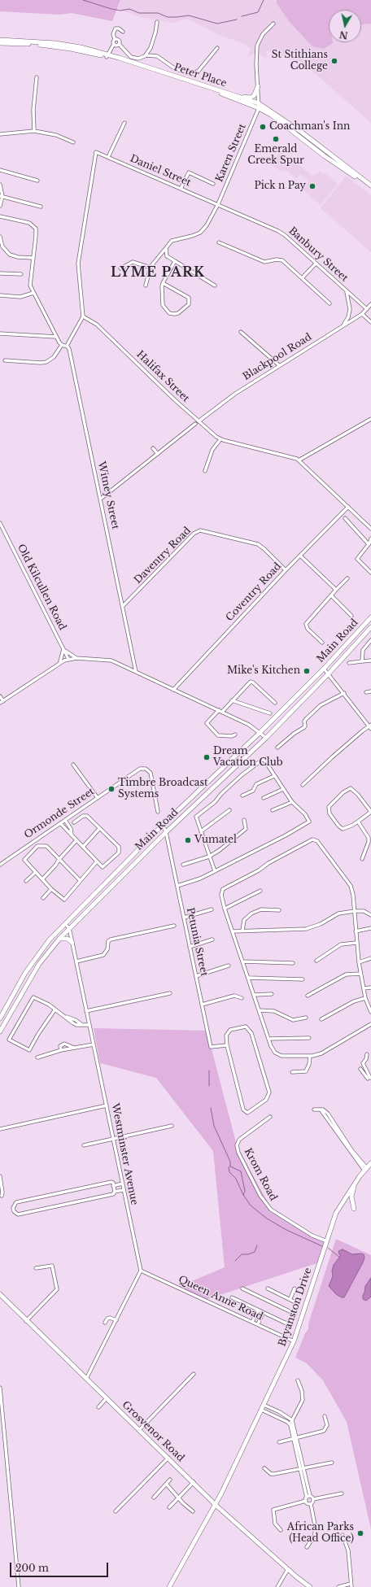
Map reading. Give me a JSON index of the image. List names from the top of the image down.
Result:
{
  "streets": {
    "main road": [
      "Peter Place",
      "Main Road",
      "Bryanston Drive",
      "Grosvenor Road"
    ],
    "street": [
      "Karen Street",
      "Daniel Street",
      "Banbury Street",
      "Blackpool Road",
      "Halifax Street",
      "Witney Street",
      "Daventry Road",
      "Old Kilcullen Road",
      "Coventry Road",
      "Ormonde Street",
      "Petunia Street",
      "Westminster Avenue",
      "Krom Road",
      "Queen Anne Road"
    ]
  },
  "crossings": [
    ["Peter Place", "Karen Street"],
    ["Karen Street", "Daniel Street"],
    ["Karen Street", "Banbury Street"],
    ["Daniel Street", "Banbury Street"],
    ["Daniel Street", "Halifax Street"],
    ["Banbury Street", "Blackpool Road"],
    ["Blackpool Road", "Halifax Street"],
    ["Halifax Street", "Coventry Road"],
    ["Witney Street", "Daventry Road"],
    ["Daventry Road", "Coventry Road"],
    ["Main Road", "Petunia Street"],
    ["Main Road", "Westminster Avenue"],
    ["Westminster Avenue", "Queen Anne Road"],
    ["Krom Road", "Bryanston Drive"],
    ["Queen Anne Road", "Bryanston Drive"],
    ["Bryanston Drive", "Grosvenor Road"]
  ],
  "districts": ["LYME PARK"],
  "places": [
    "St Stithians College",
    "Coachman's Inn",
    "Emerald Creek Spur",
    "Pick n Pay",
    "Mike's Kitchen",
    "Dream Vacation Club",
    "Timbre Broadcast Systems",
    "Vumatel",
    "African Parks (Head Office)"
  ],
  "scale_bar": "200 m",
  "north": "bottom"
}
